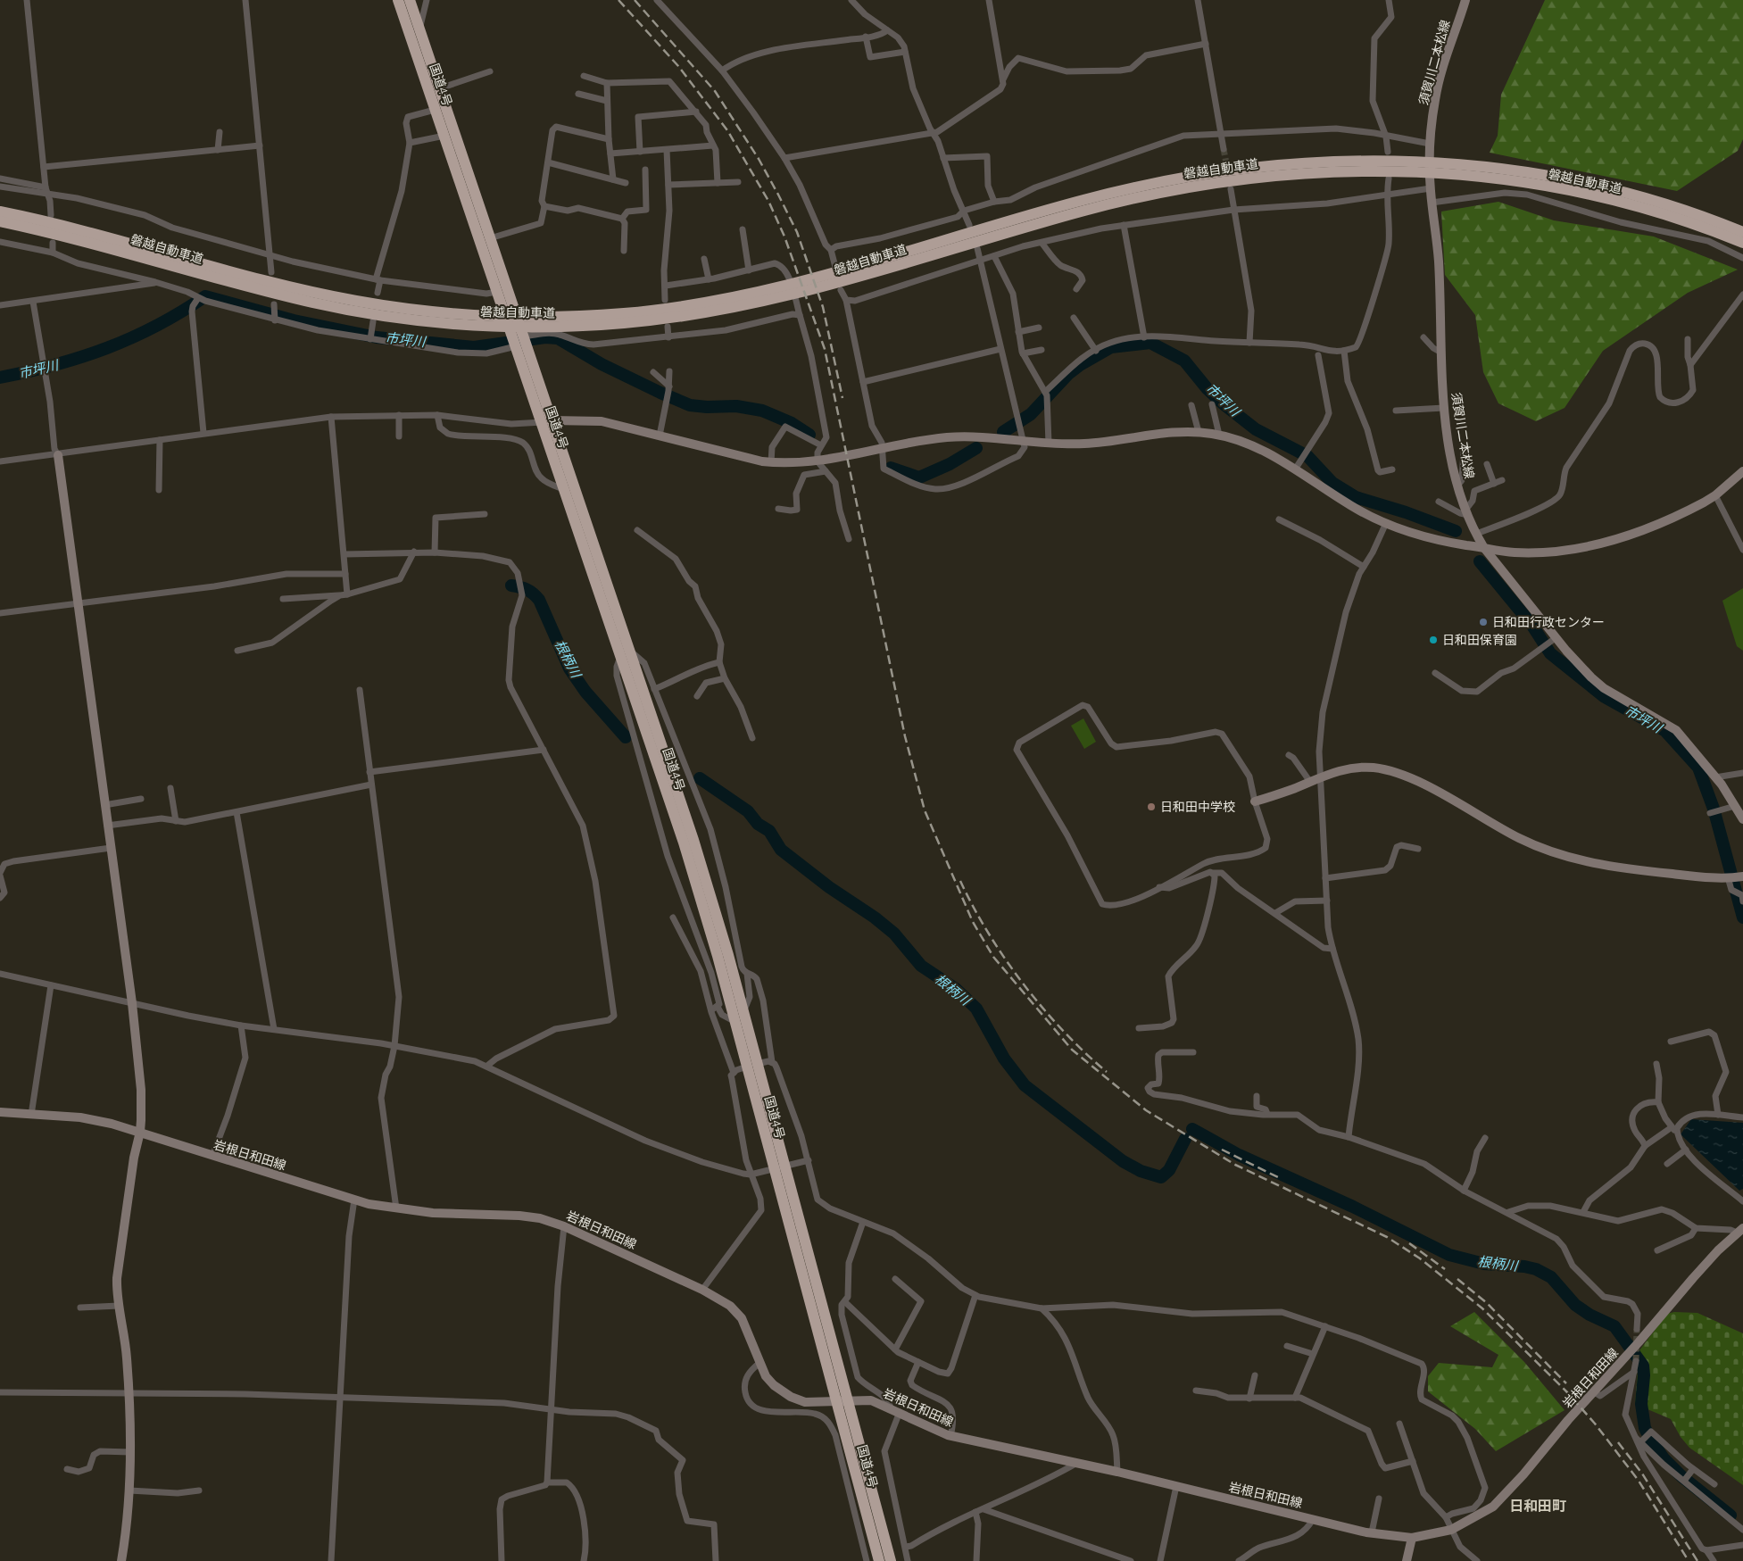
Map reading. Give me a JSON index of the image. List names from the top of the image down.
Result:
{
  "streets": {
    "highway": ["国道4号", "磐越自動車道"],
    "main road": ["須賀川二本松線", "岩根日和田線"]
  },
  "crossings": [
    ["国道4号", "岩根日和田線"]
  ],
  "districts": ["日和田町"],
  "water": ["市坪川", "根柄川"],
  "places": ["日和田行政センター", "日和田保育園", "日和田中学校"]
}
